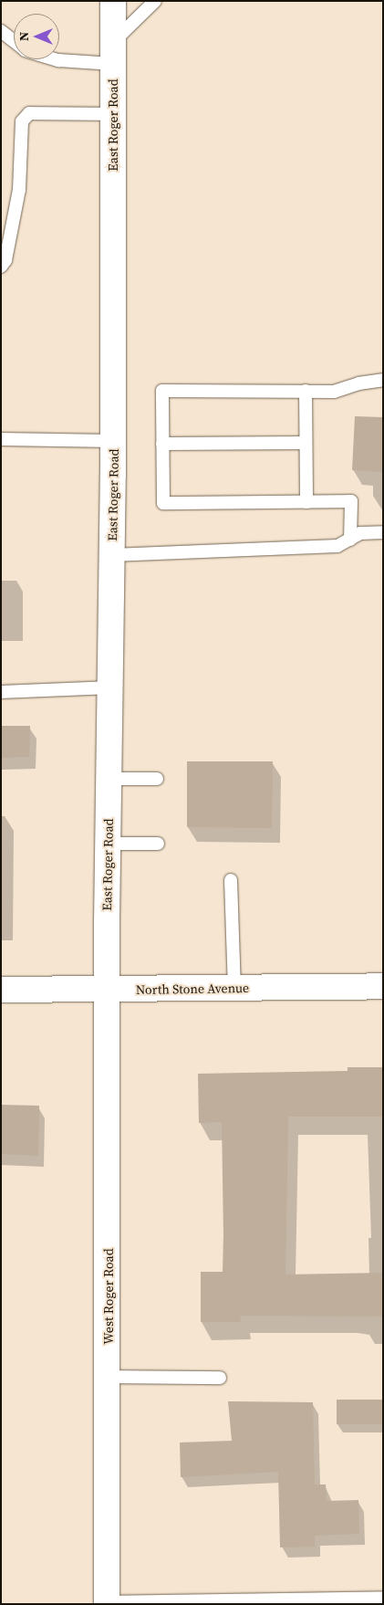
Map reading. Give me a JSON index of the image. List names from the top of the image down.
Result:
{
  "streets": {
    "street": ["East Roger Road", "North Stone Avenue", "West Roger Road"]
  },
  "crossings": [
    ["East Roger Road", "North Stone Avenue"],
    ["East Roger Road", "West Roger Road"],
    ["North Stone Avenue", "West Roger Road"]
  ],
  "north": "left"
}
